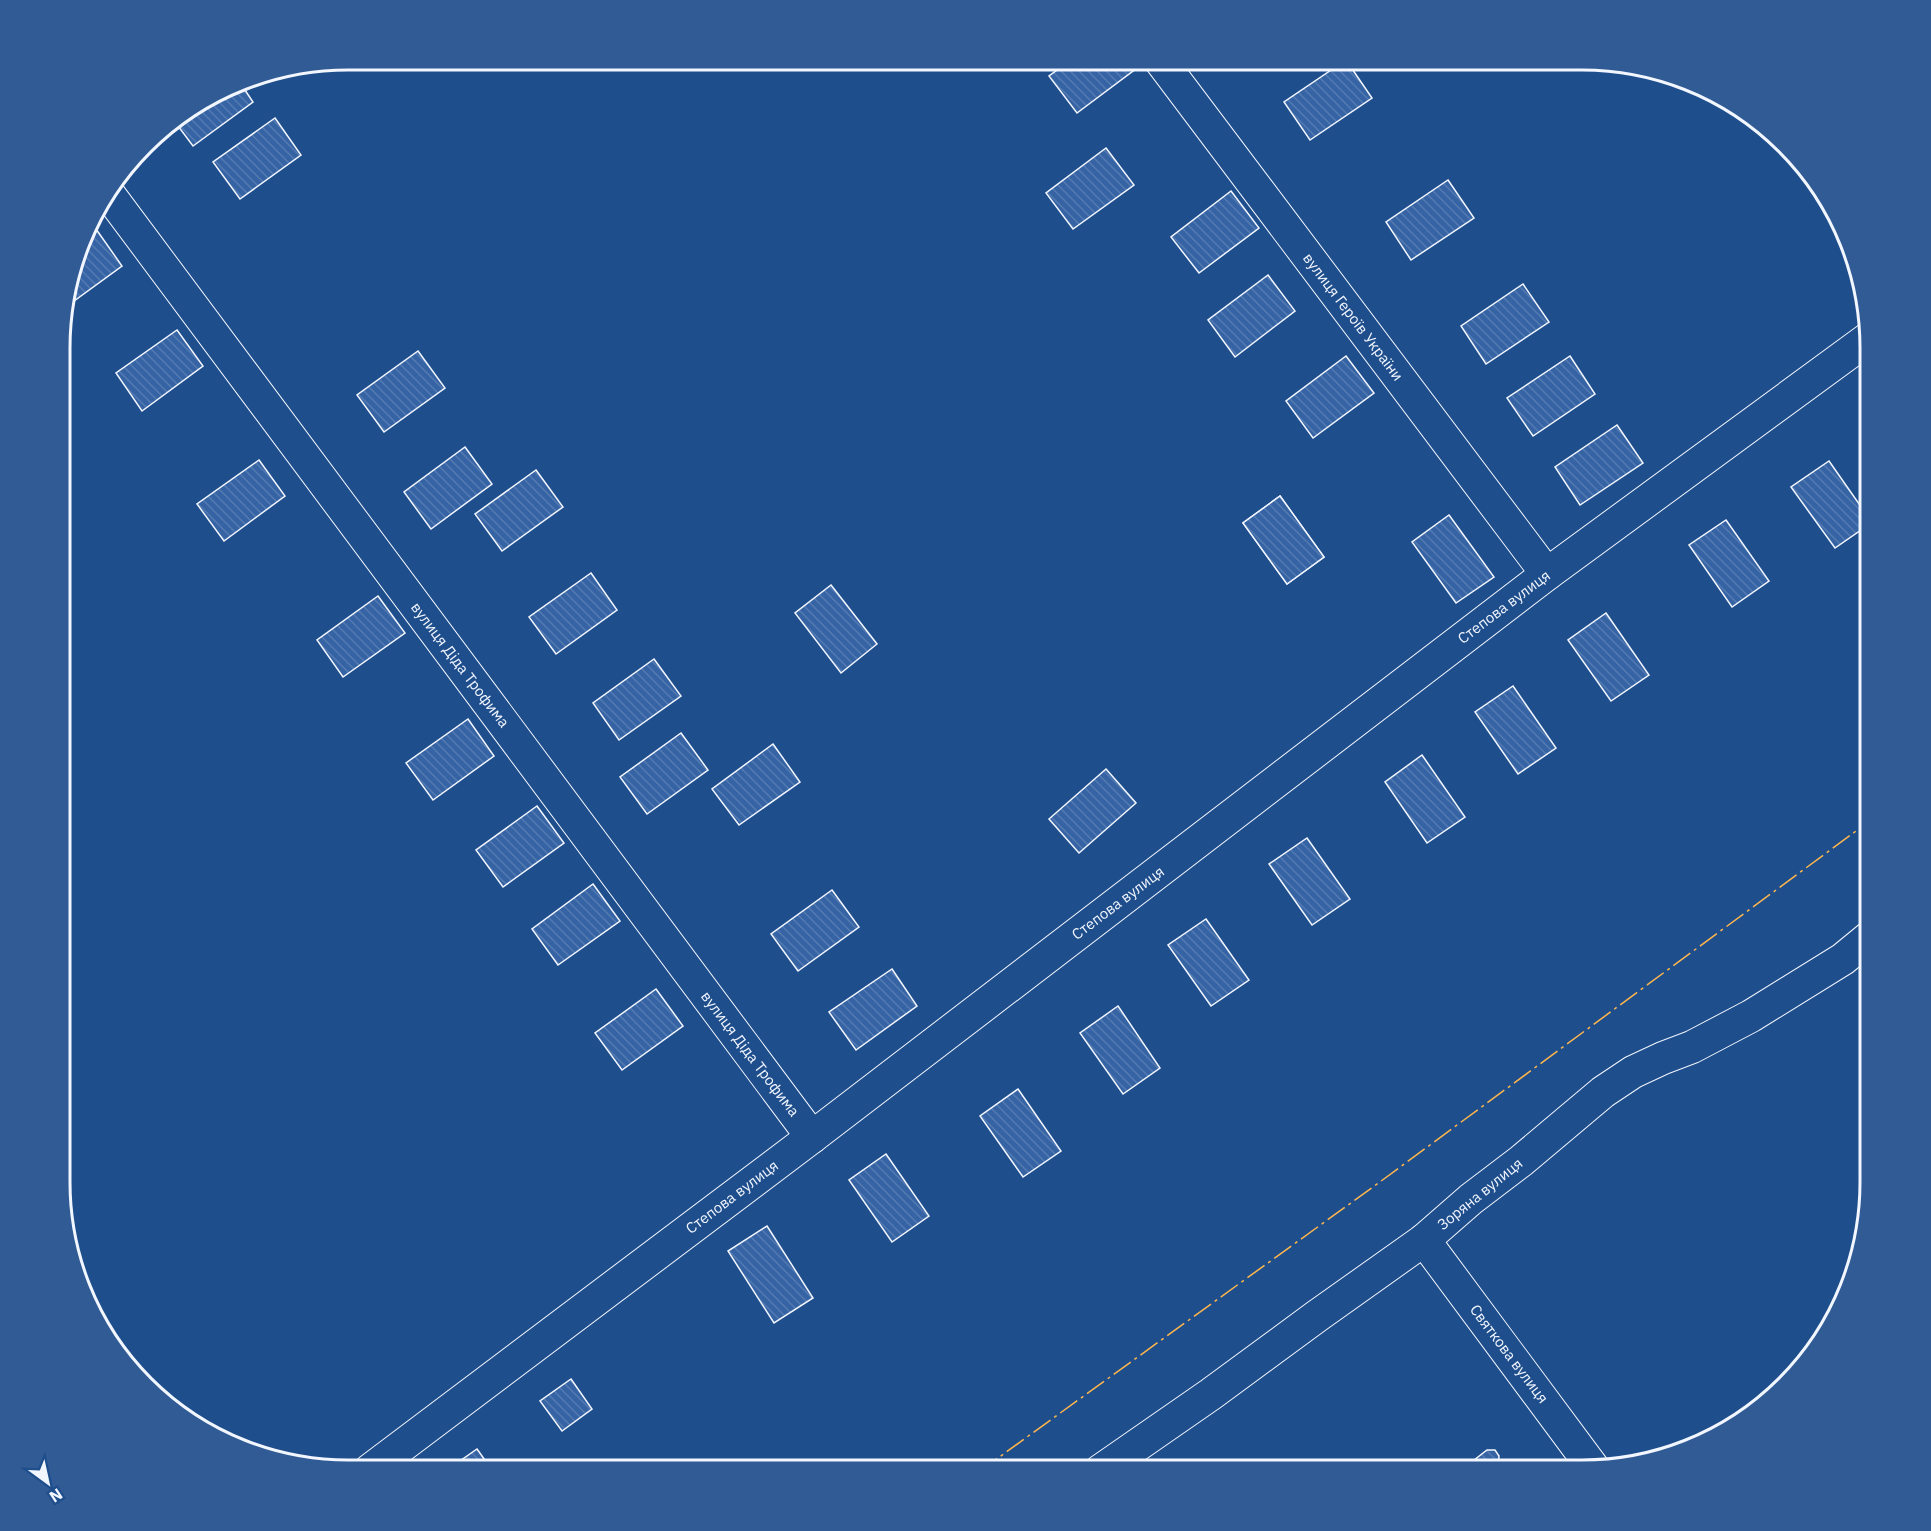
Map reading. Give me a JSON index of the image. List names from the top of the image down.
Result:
{
  "streets": {
    "street": [
      "вулиця Героїв України",
      "Степова вулиця",
      "вулиця Діда Трофима",
      "Зоряна вулиця",
      "Святкова вулиця"
    ]
  },
  "crossings": [
    ["вулиця Героїв України", "Степова вулиця"],
    ["Степова вулиця", "вулиця Діда Трофима"],
    ["Зоряна вулиця", "Святкова вулиця"]
  ],
  "north": "bottom right"
}
